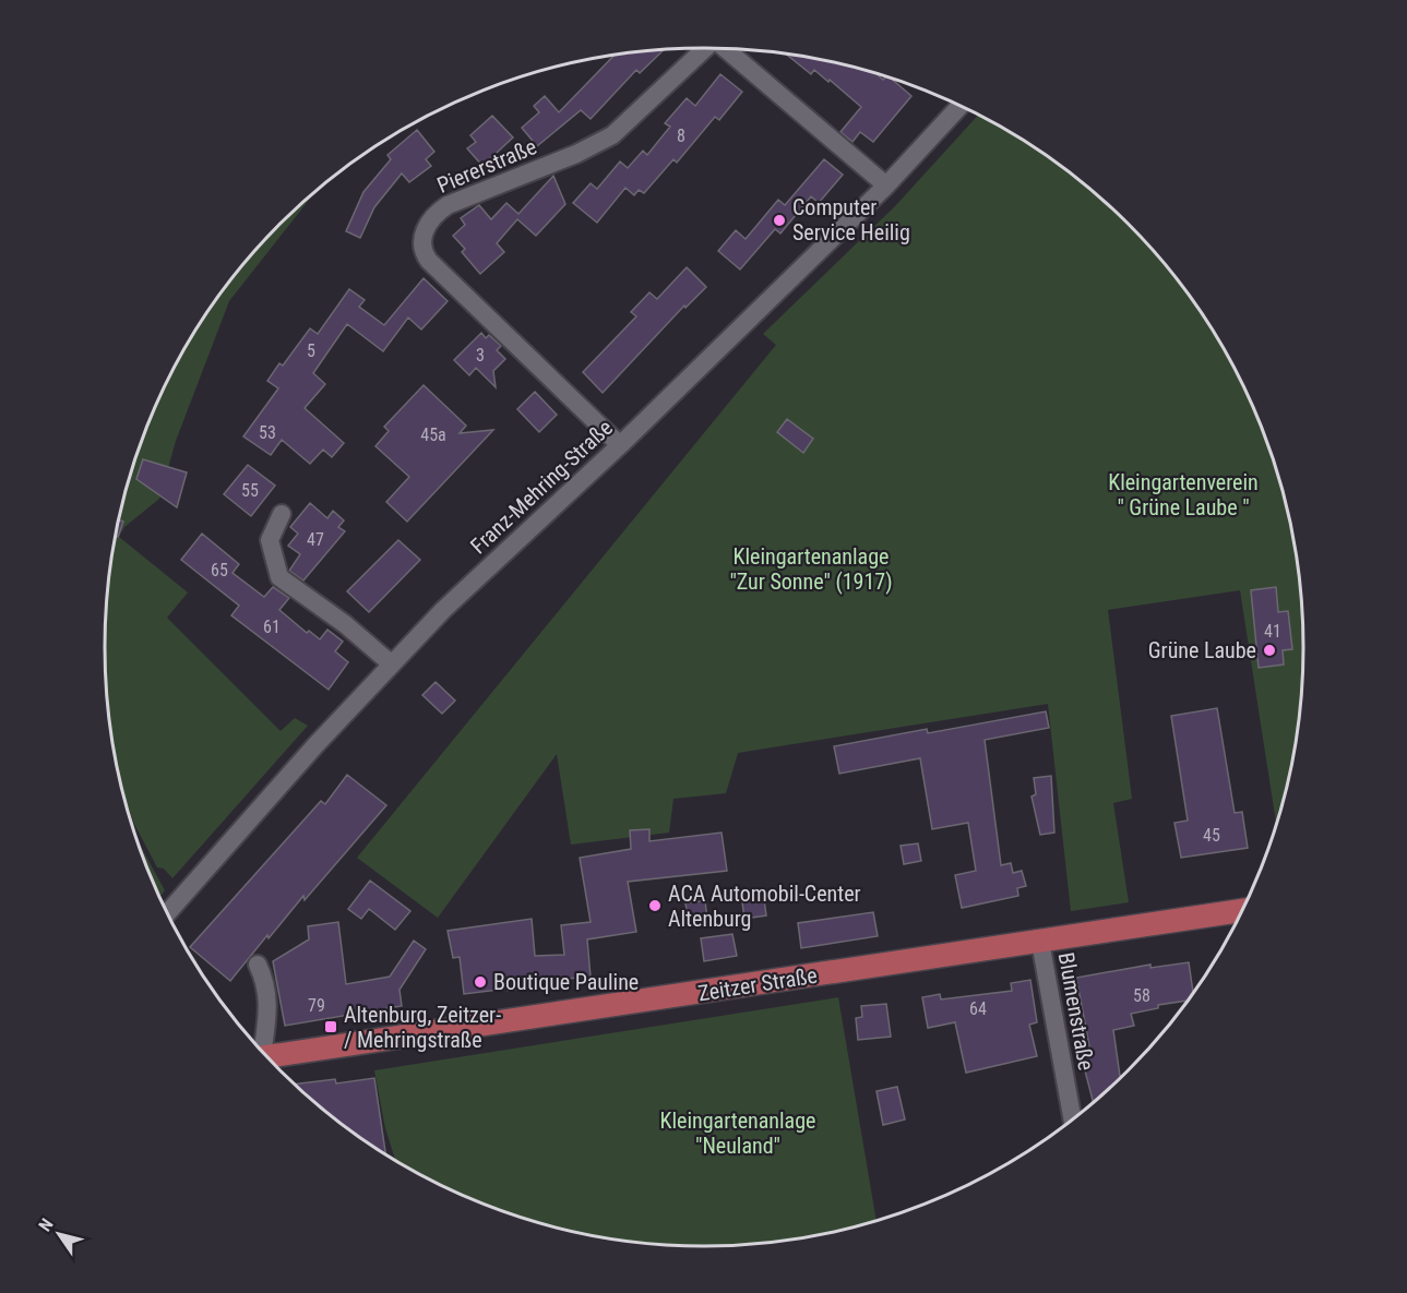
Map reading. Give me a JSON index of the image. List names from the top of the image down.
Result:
{
  "streets": {
    "main road": ["Zeitzer Straße"],
    "street": ["Piererstraße", "Franz-Mehring-Straße", "Blumenstraße"]
  },
  "crossings": [
    ["Piererstraße", "Franz-Mehring-Straße"],
    ["Zeitzer Straße", "Blumenstraße"]
  ],
  "parks": ["Kleingartenverein \" Grüne Laube \"", "Kleingartenanlage \"Zur Sonne\" (1917)", "Kleingartenanlage \"Neuland\""],
  "places": {
    "other": [
      "Computer Service Heilig",
      "Grüne Laube",
      "ACA Automobil-Center Altenburg",
      "Boutique Pauline"
    ],
    "transit": ["Altenburg, Zeitzer- / Mehringstraße"]
  },
  "house_numbers": [
    "8",
    "5",
    "3",
    "53",
    "45a",
    "55",
    "47",
    "65",
    "61",
    "41",
    "45",
    "58",
    "79",
    "64"
  ],
  "north": "top left"
}
